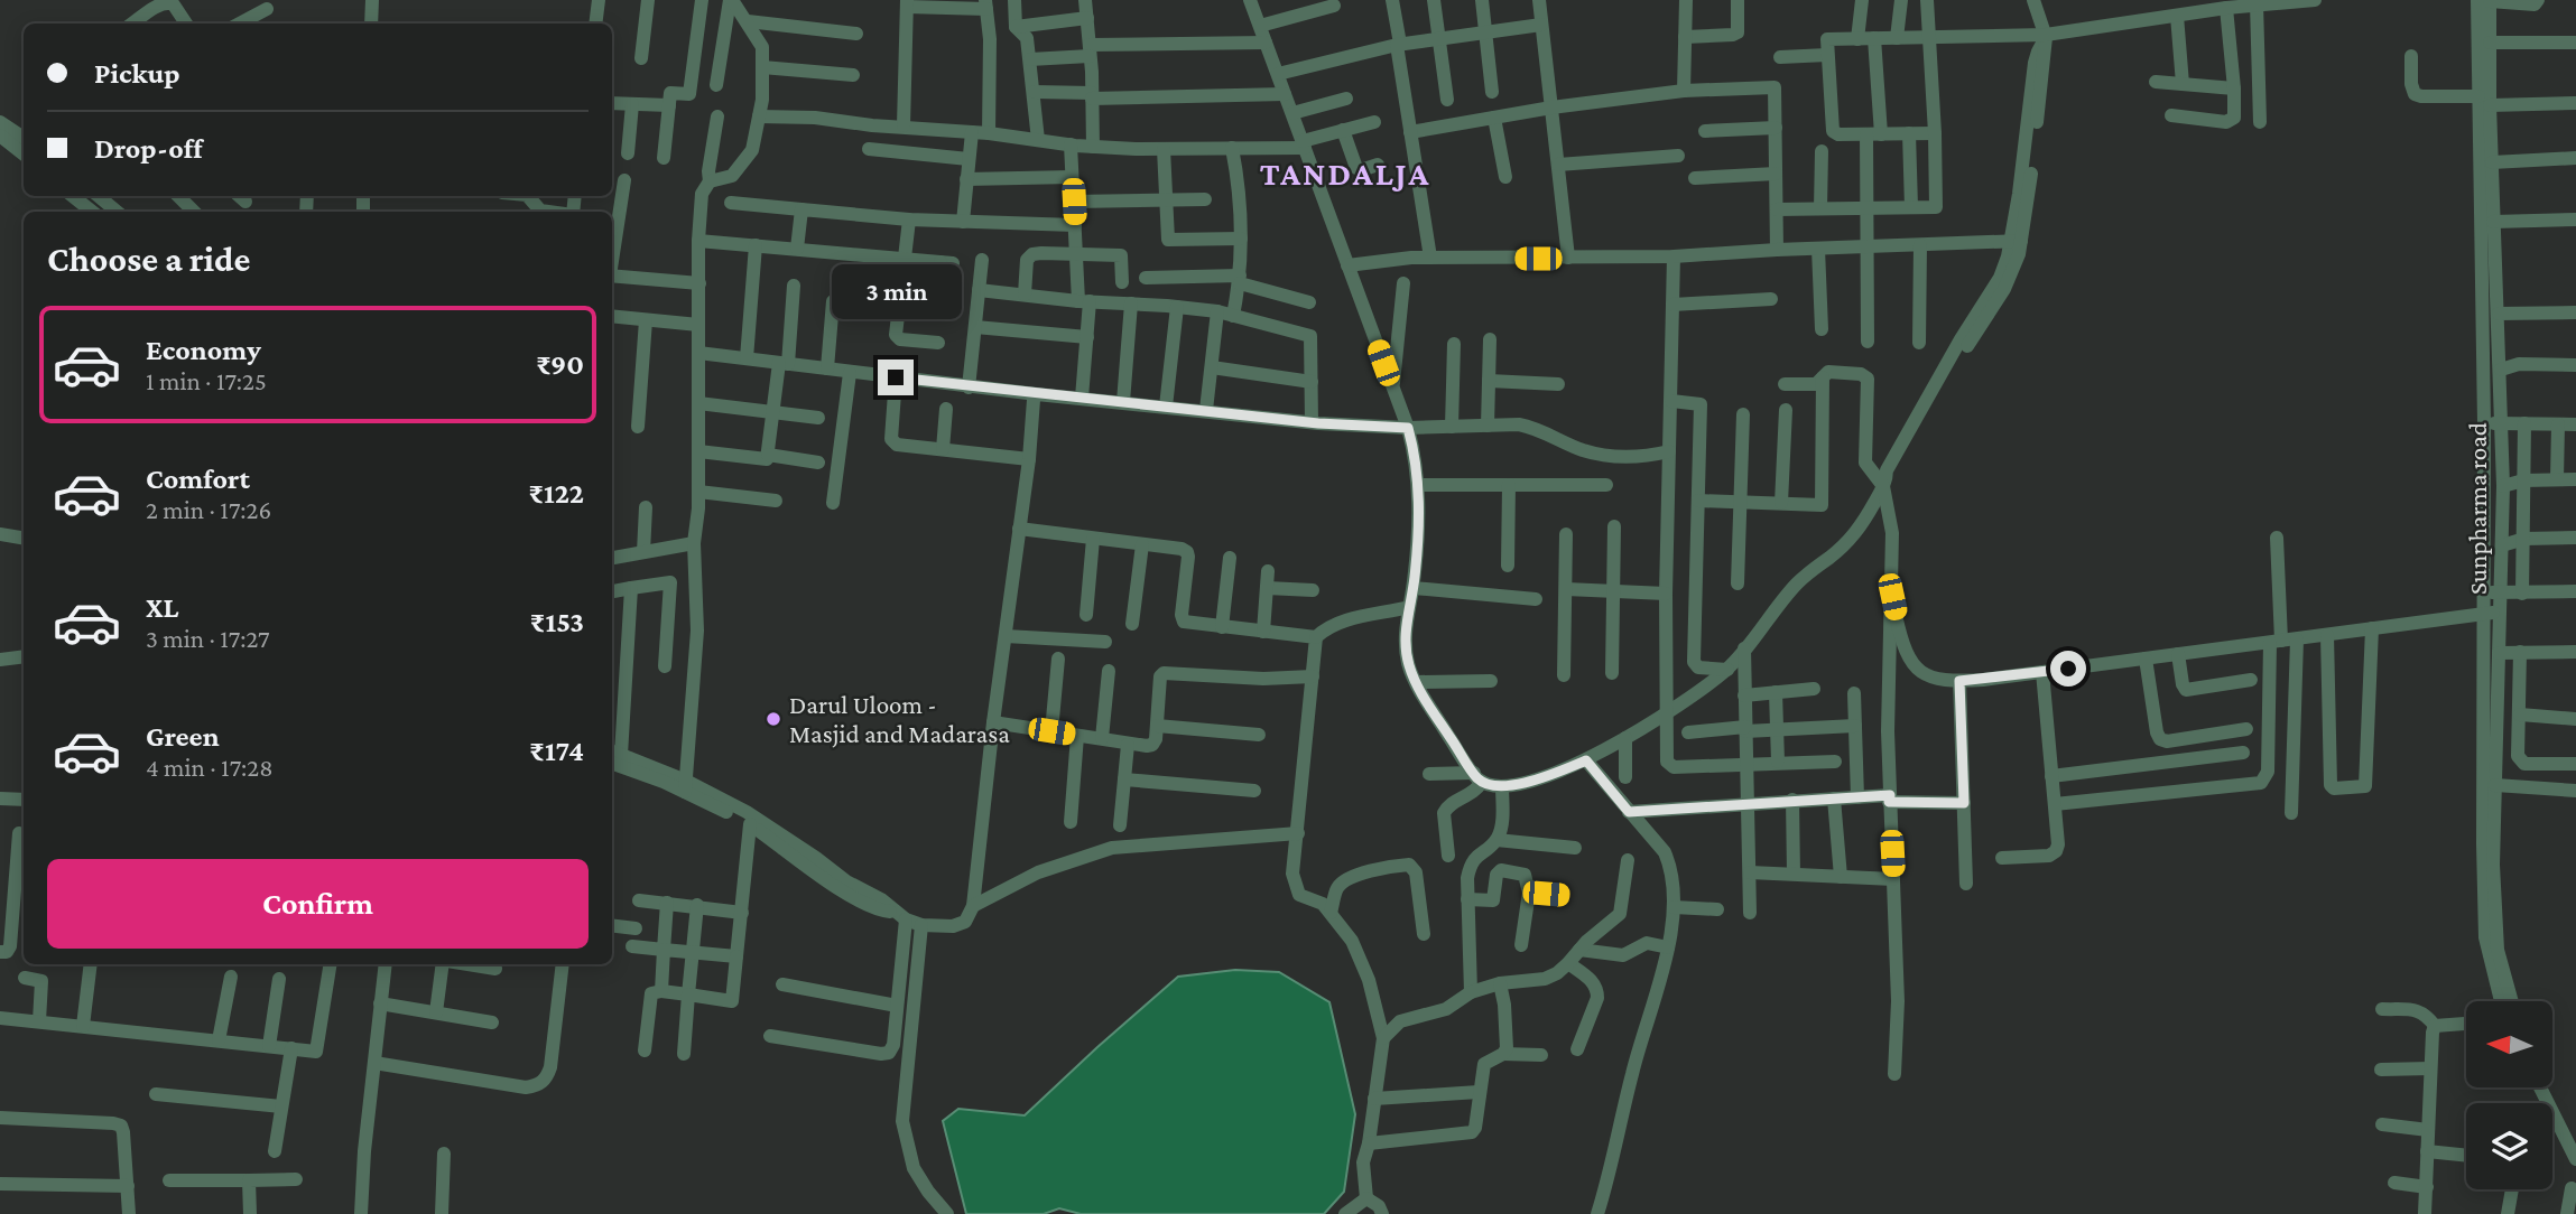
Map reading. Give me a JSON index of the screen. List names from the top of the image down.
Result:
{
  "streets": {
    "street": ["Sunpharma road"]
  },
  "districts": ["TANDALJA"],
  "places": ["Darul Uloom - Masjid and Madarasa"],
  "north": "left",
  "page": {
    "banner": ["Pickup", "Drop-off"],
    "heading": "Choose a ride",
    "bubble": "3 min",
    "list": [
      {
        "name": "Economy",
        "note": "1 min · 17:25",
        "value": "₹90"
      },
      {
        "name": "Comfort",
        "note": "2 min · 17:26",
        "value": "₹122"
      },
      {
        "name": "XL",
        "note": "3 min · 17:27",
        "value": "₹153"
      },
      {
        "name": "Green",
        "note": "4 min · 17:28",
        "value": "₹174"
      }
    ],
    "buttons": "Confirm"
  }
}
